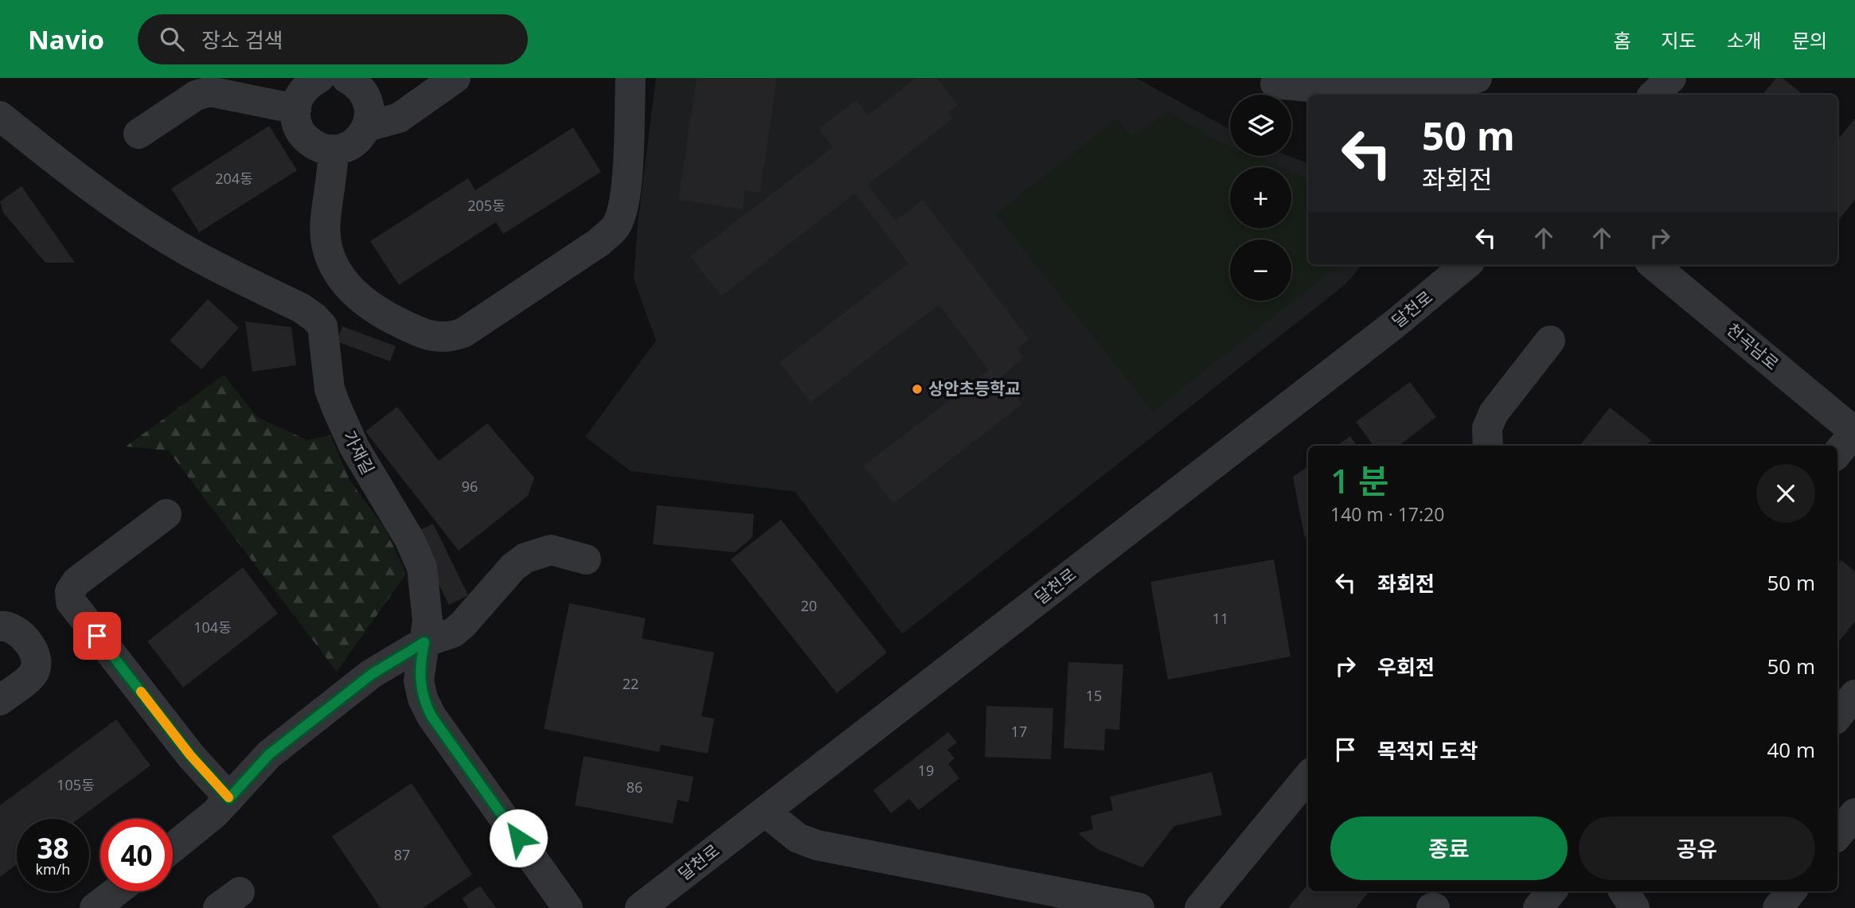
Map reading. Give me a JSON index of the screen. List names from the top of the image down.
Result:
{
  "streets": {
    "street": ["달천로", "천곡남로", "가재길"]
  },
  "places": ["상안초등학교"],
  "house_numbers": [
    "204동",
    "205동",
    "96",
    "20",
    "11",
    "104동",
    "22",
    "15",
    "17",
    "19",
    "105동",
    "86",
    "87"
  ],
  "page": {
    "header": "Navio",
    "search": "장소 검색",
    "nav": [
      "홈",
      "지도",
      "소개",
      "문의"
    ],
    "map_buttons": ["+", "−"],
    "turn": ["50 m", "좌회전"],
    "heading": ["1 분", "140 m · 17:20"],
    "list": [
      {
        "name": "좌회전",
        "value": "50 m"
      },
      {
        "name": "우회전",
        "value": "50 m"
      },
      {
        "name": "목적지 도착",
        "value": "40 m"
      }
    ],
    "buttons": ["종료", "공유"],
    "speed": "38 km/h",
    "limit": "40"
  }
}
